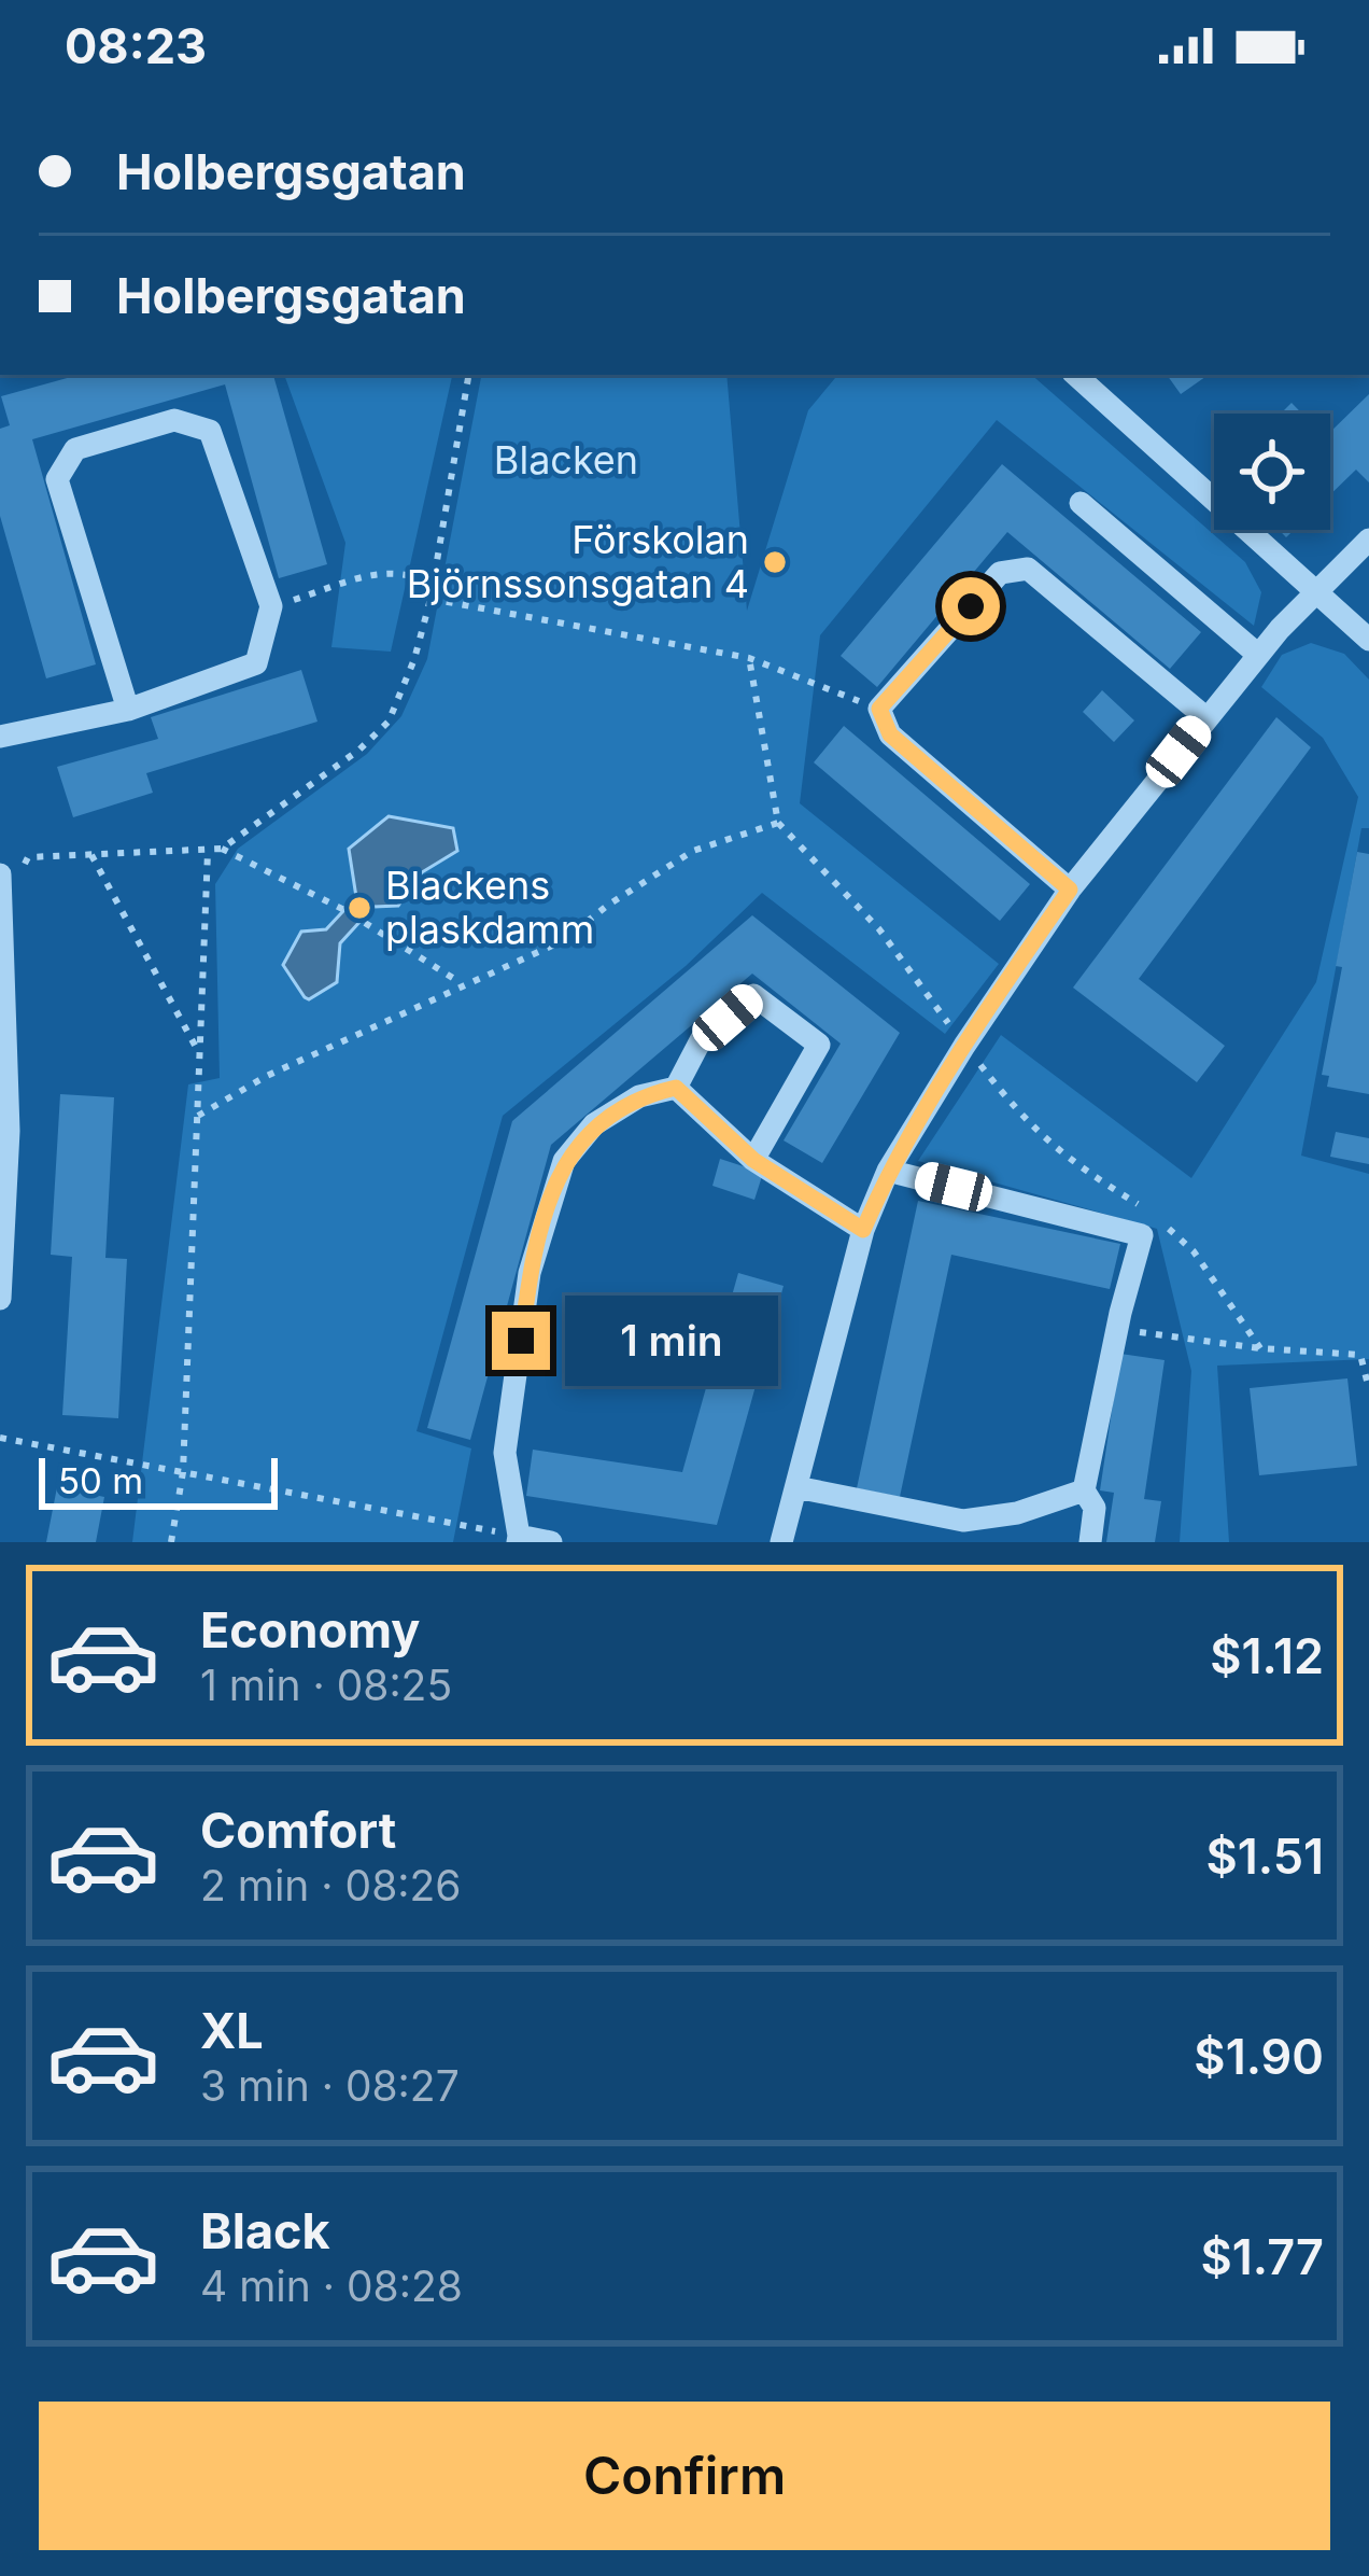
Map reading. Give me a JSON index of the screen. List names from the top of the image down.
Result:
{
  "parks": ["Blacken"],
  "places": ["Förskolan Björnssonsgatan 4", "Blackens plaskdamm"],
  "scale_bar": "50 m",
  "page": {
    "status": "08:23",
    "banner": ["Holbergsgatan", "Holbergsgatan"],
    "bubble": "1 min",
    "scale": "50 m",
    "list": [
      {
        "name": "Economy",
        "note": "1 min · 08:25",
        "value": "$1.12"
      },
      {
        "name": "Comfort",
        "note": "2 min · 08:26",
        "value": "$1.51"
      },
      {
        "name": "XL",
        "note": "3 min · 08:27",
        "value": "$1.90"
      },
      {
        "name": "Black",
        "note": "4 min · 08:28",
        "value": "$1.77"
      }
    ],
    "buttons": "Confirm"
  }
}
